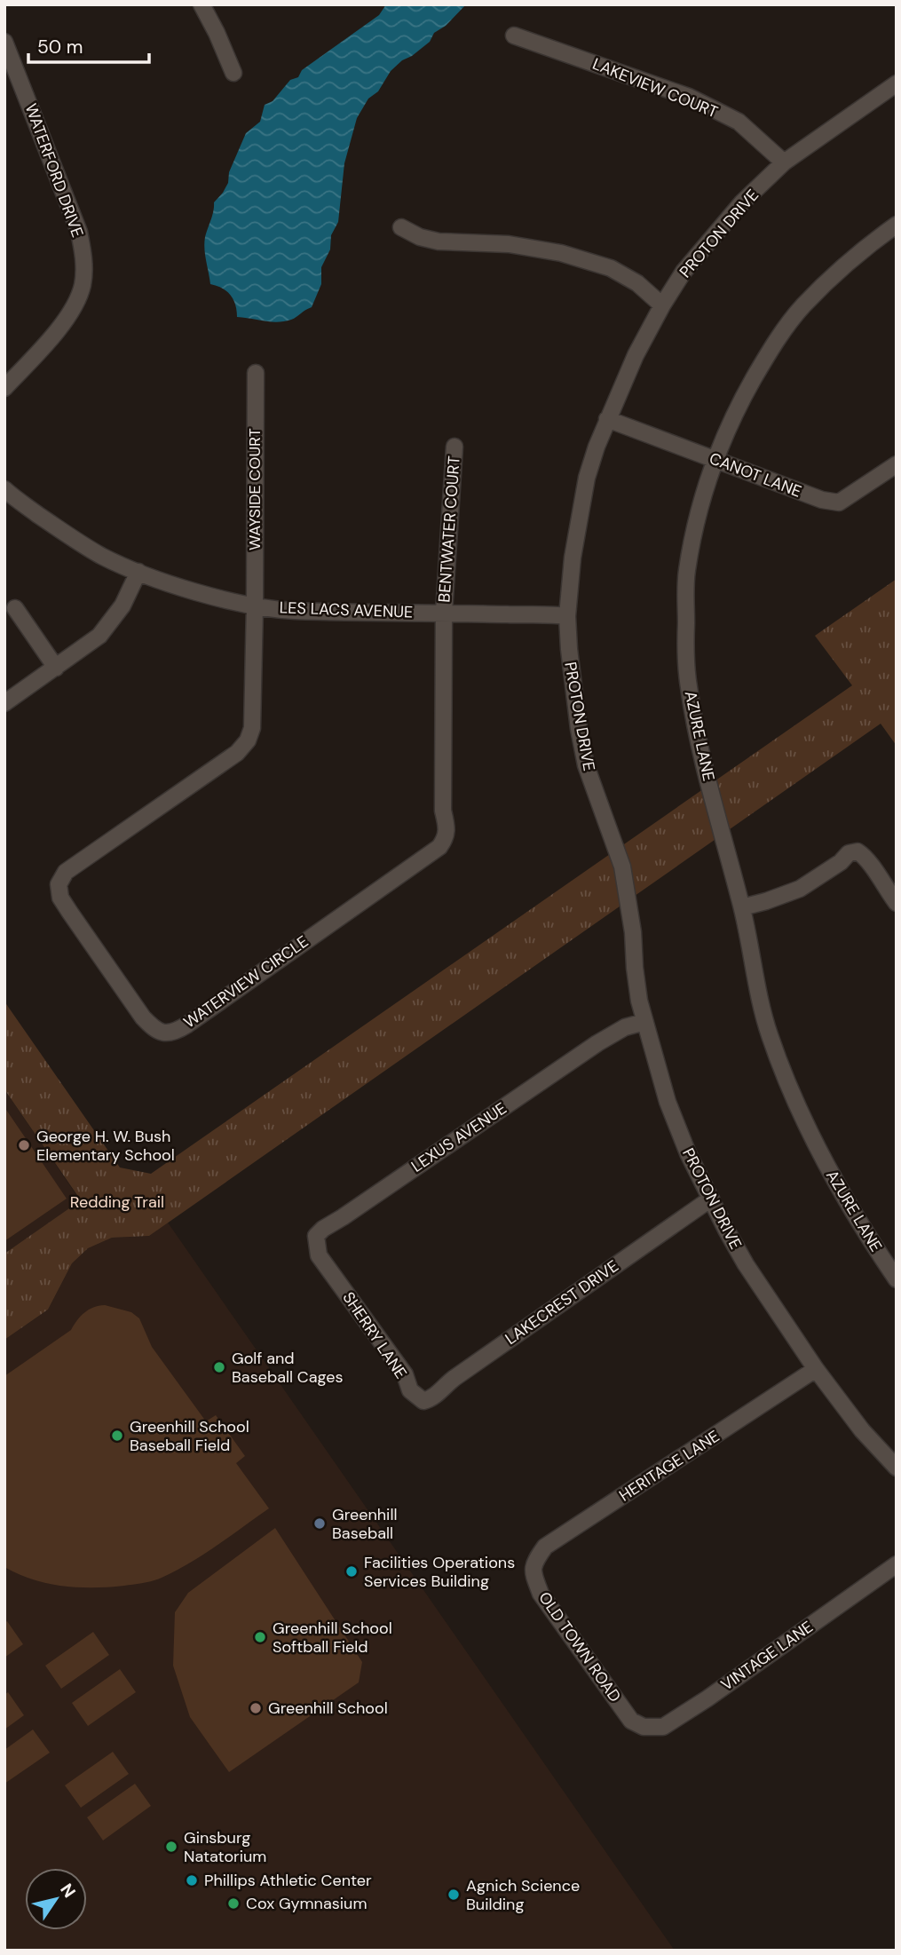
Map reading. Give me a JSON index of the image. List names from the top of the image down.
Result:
{
  "streets": {
    "street": [
      "LAKEVIEW COURT",
      "WATERFORD DRIVE",
      "PROTON DRIVE",
      "CANOT LANE",
      "WAYSIDE COURT",
      "BENTWATER COURT",
      "LES LACS AVENUE",
      "AZURE LANE",
      "WATERVIEW CIRCLE",
      "LEXUS AVENUE",
      "LAKECREST DRIVE",
      "SHERRY LANE",
      "HERITAGE LANE",
      "OLD TOWN ROAD",
      "VINTAGE LANE"
    ]
  },
  "crossings": [
    ["LAKEVIEW COURT", "PROTON DRIVE"],
    ["PROTON DRIVE", "CANOT LANE"],
    ["PROTON DRIVE", "LES LACS AVENUE"],
    ["PROTON DRIVE", "LEXUS AVENUE"],
    ["PROTON DRIVE", "LAKECREST DRIVE"],
    ["PROTON DRIVE", "HERITAGE LANE"],
    ["CANOT LANE", "AZURE LANE"],
    ["WAYSIDE COURT", "LES LACS AVENUE"],
    ["WAYSIDE COURT", "WATERVIEW CIRCLE"],
    ["BENTWATER COURT", "LES LACS AVENUE"],
    ["BENTWATER COURT", "WATERVIEW CIRCLE"],
    ["LES LACS AVENUE", "WATERVIEW CIRCLE"],
    ["LEXUS AVENUE", "SHERRY LANE"],
    ["LAKECREST DRIVE", "SHERRY LANE"],
    ["HERITAGE LANE", "OLD TOWN ROAD"],
    ["OLD TOWN ROAD", "VINTAGE LANE"]
  ],
  "parks": ["Redding Trail"],
  "places": [
    "George H. W. Bush Elementary School",
    "Golf and Baseball Cages",
    "Greenhill School Baseball Field",
    "Greenhill Baseball",
    "Facilities Operations Services Building",
    "Greenhill School Softball Field",
    "Greenhill School",
    "Ginsburg Natatorium",
    "Phillips Athletic Center",
    "Agnich Science Building",
    "Cox Gymnasium"
  ],
  "scale_bar": "50 m",
  "north": "top right"
}
